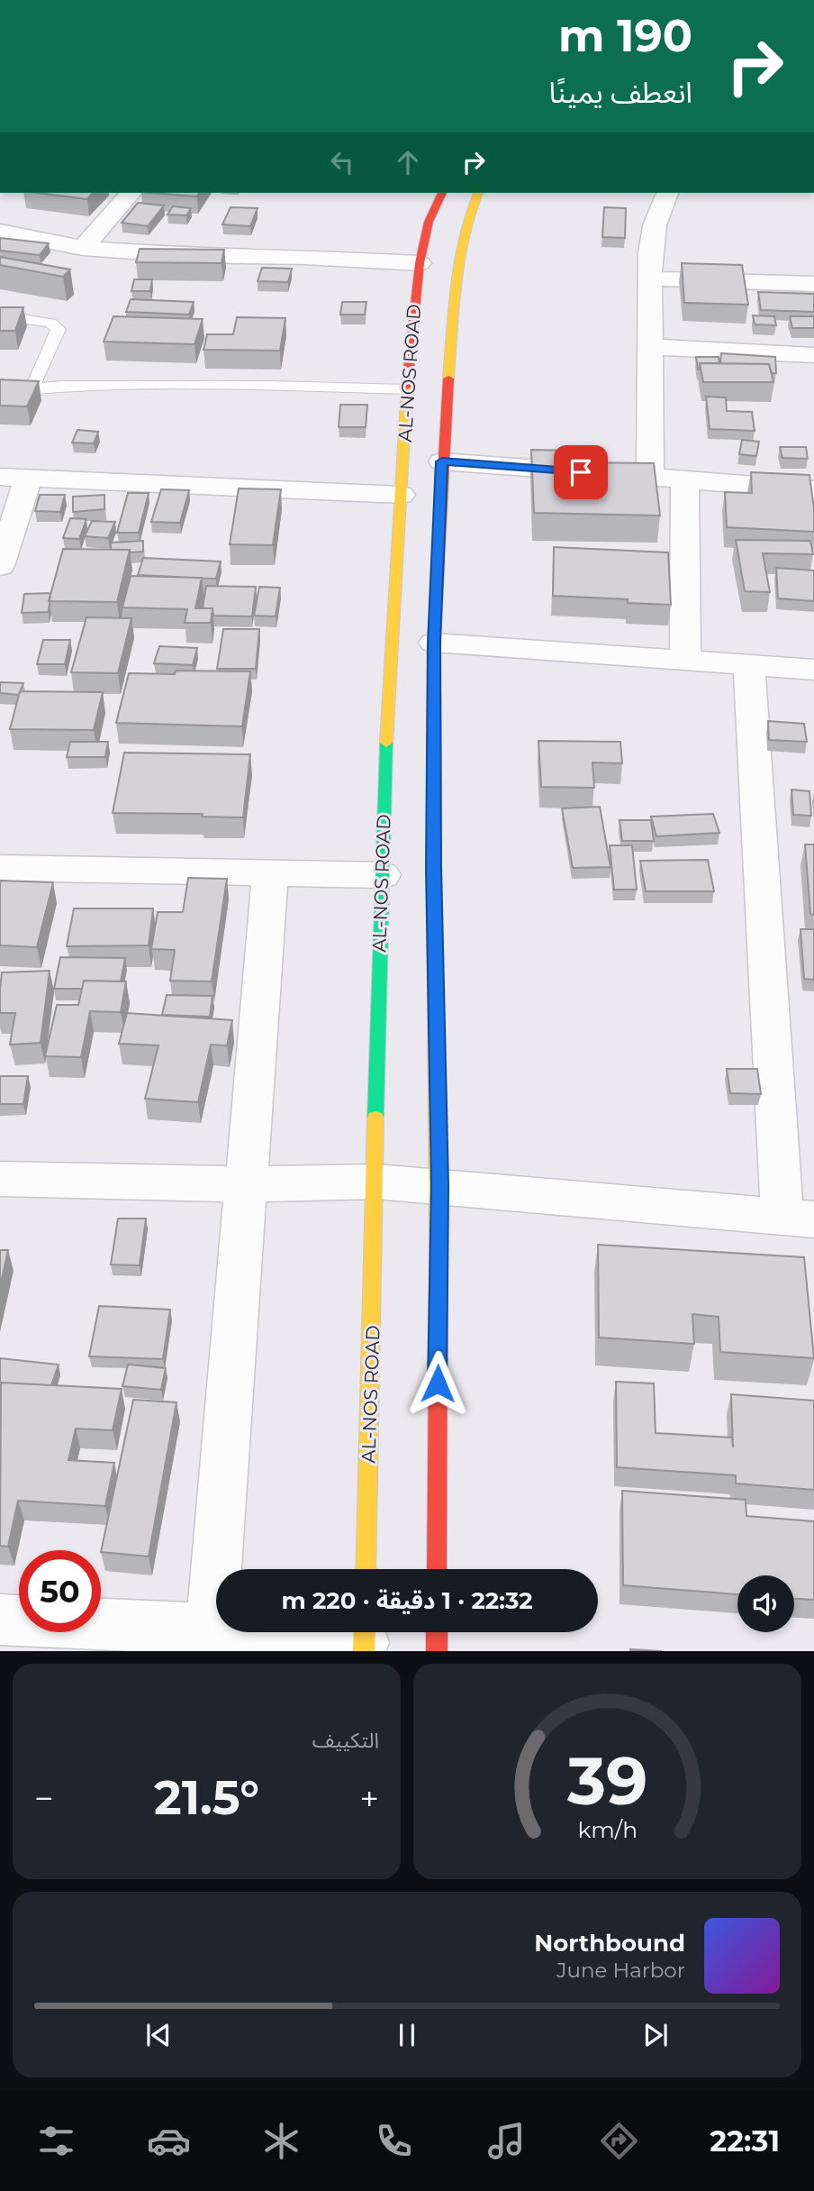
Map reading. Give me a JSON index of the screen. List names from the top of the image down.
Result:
{
  "streets": {
    "main road": ["AL-NOS ROAD"]
  },
  "page": {
    "turn": ["190 m", "انعطف يمينًا"],
    "limit": "50",
    "trip": "22:32 · 1 دقيقة · 220 m",
    "tile": "التكييف",
    "heat": ["−", "21.5°", "+"],
    "song": ["Northbound", "June Harbor"],
    "tabs": "22:31",
    "gauge": ["39", "km/h"]
  }
}
